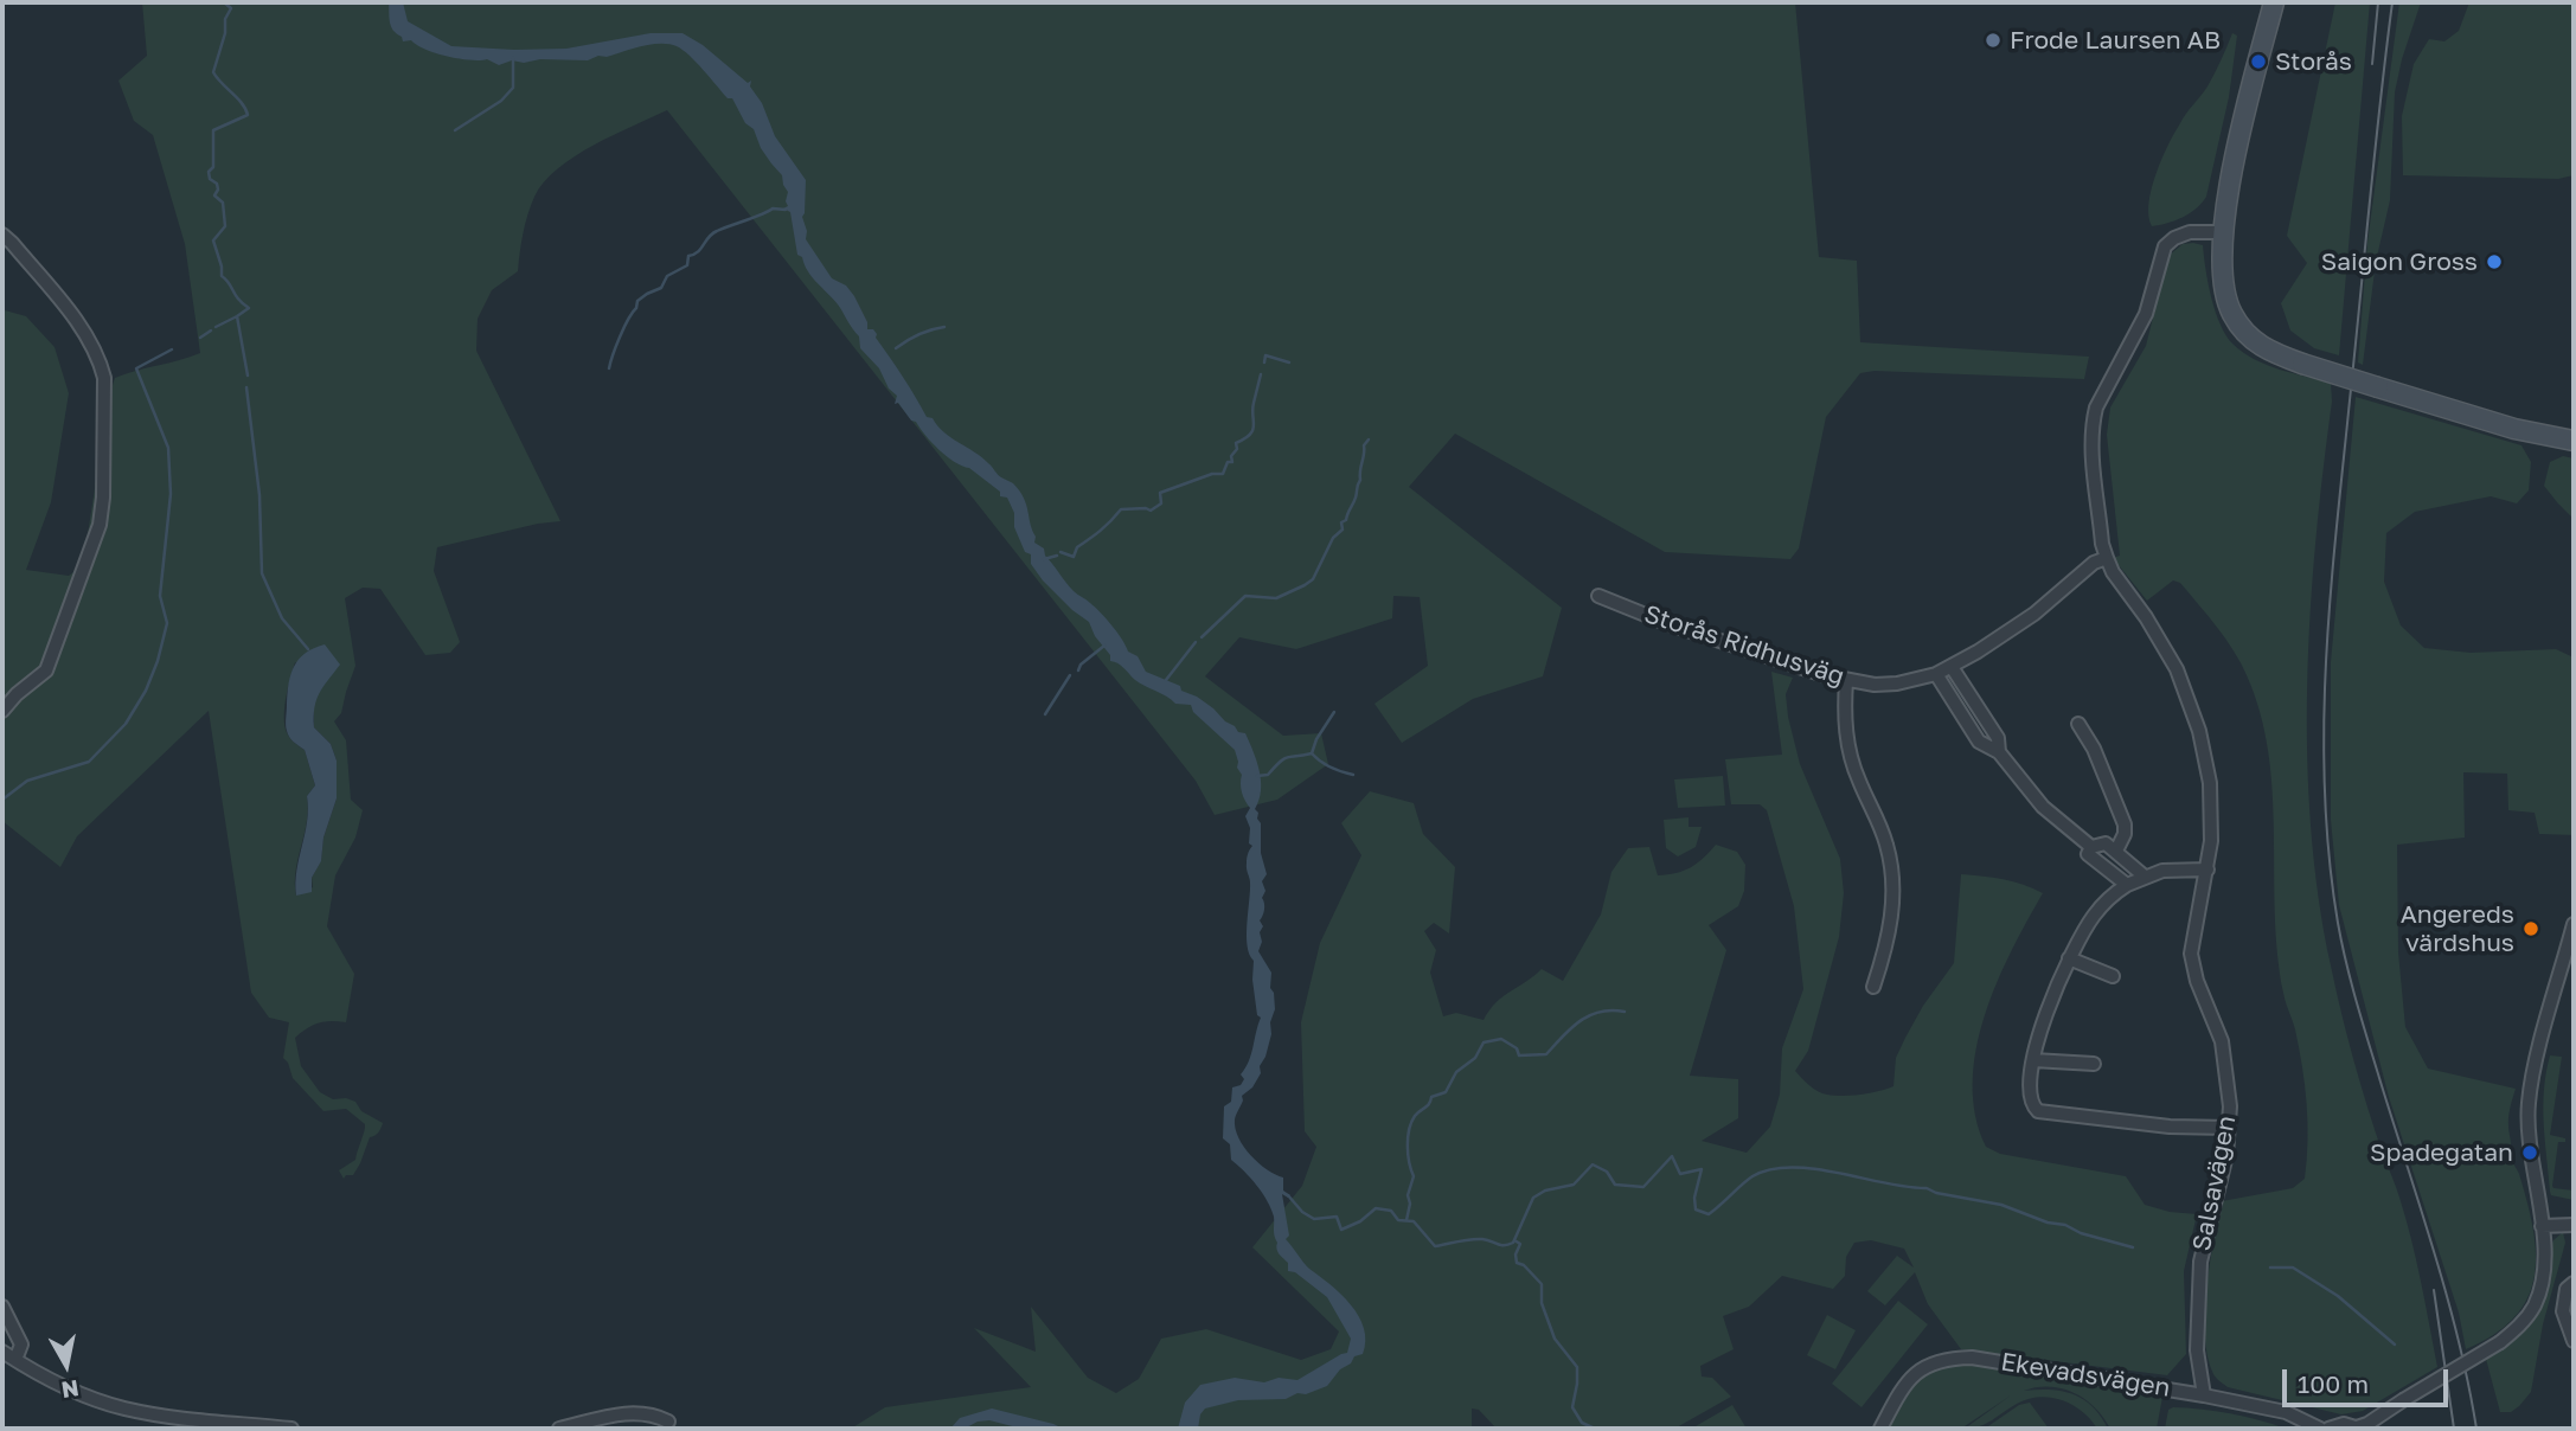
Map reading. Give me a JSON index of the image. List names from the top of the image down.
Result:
{
  "streets": {
    "street": ["Storås Ridhusväg", "Salsavägen", "Ekevadsvägen"]
  },
  "crossings": [
    ["Storås Ridhusväg", "Salsavägen"],
    ["Salsavägen", "Ekevadsvägen"]
  ],
  "places": [
    "Frode Laursen AB",
    "Storås",
    "Saigon Gross",
    "Angereds värdshus",
    "Spadegatan"
  ],
  "scale_bar": "100 m",
  "north": "bottom"
}
